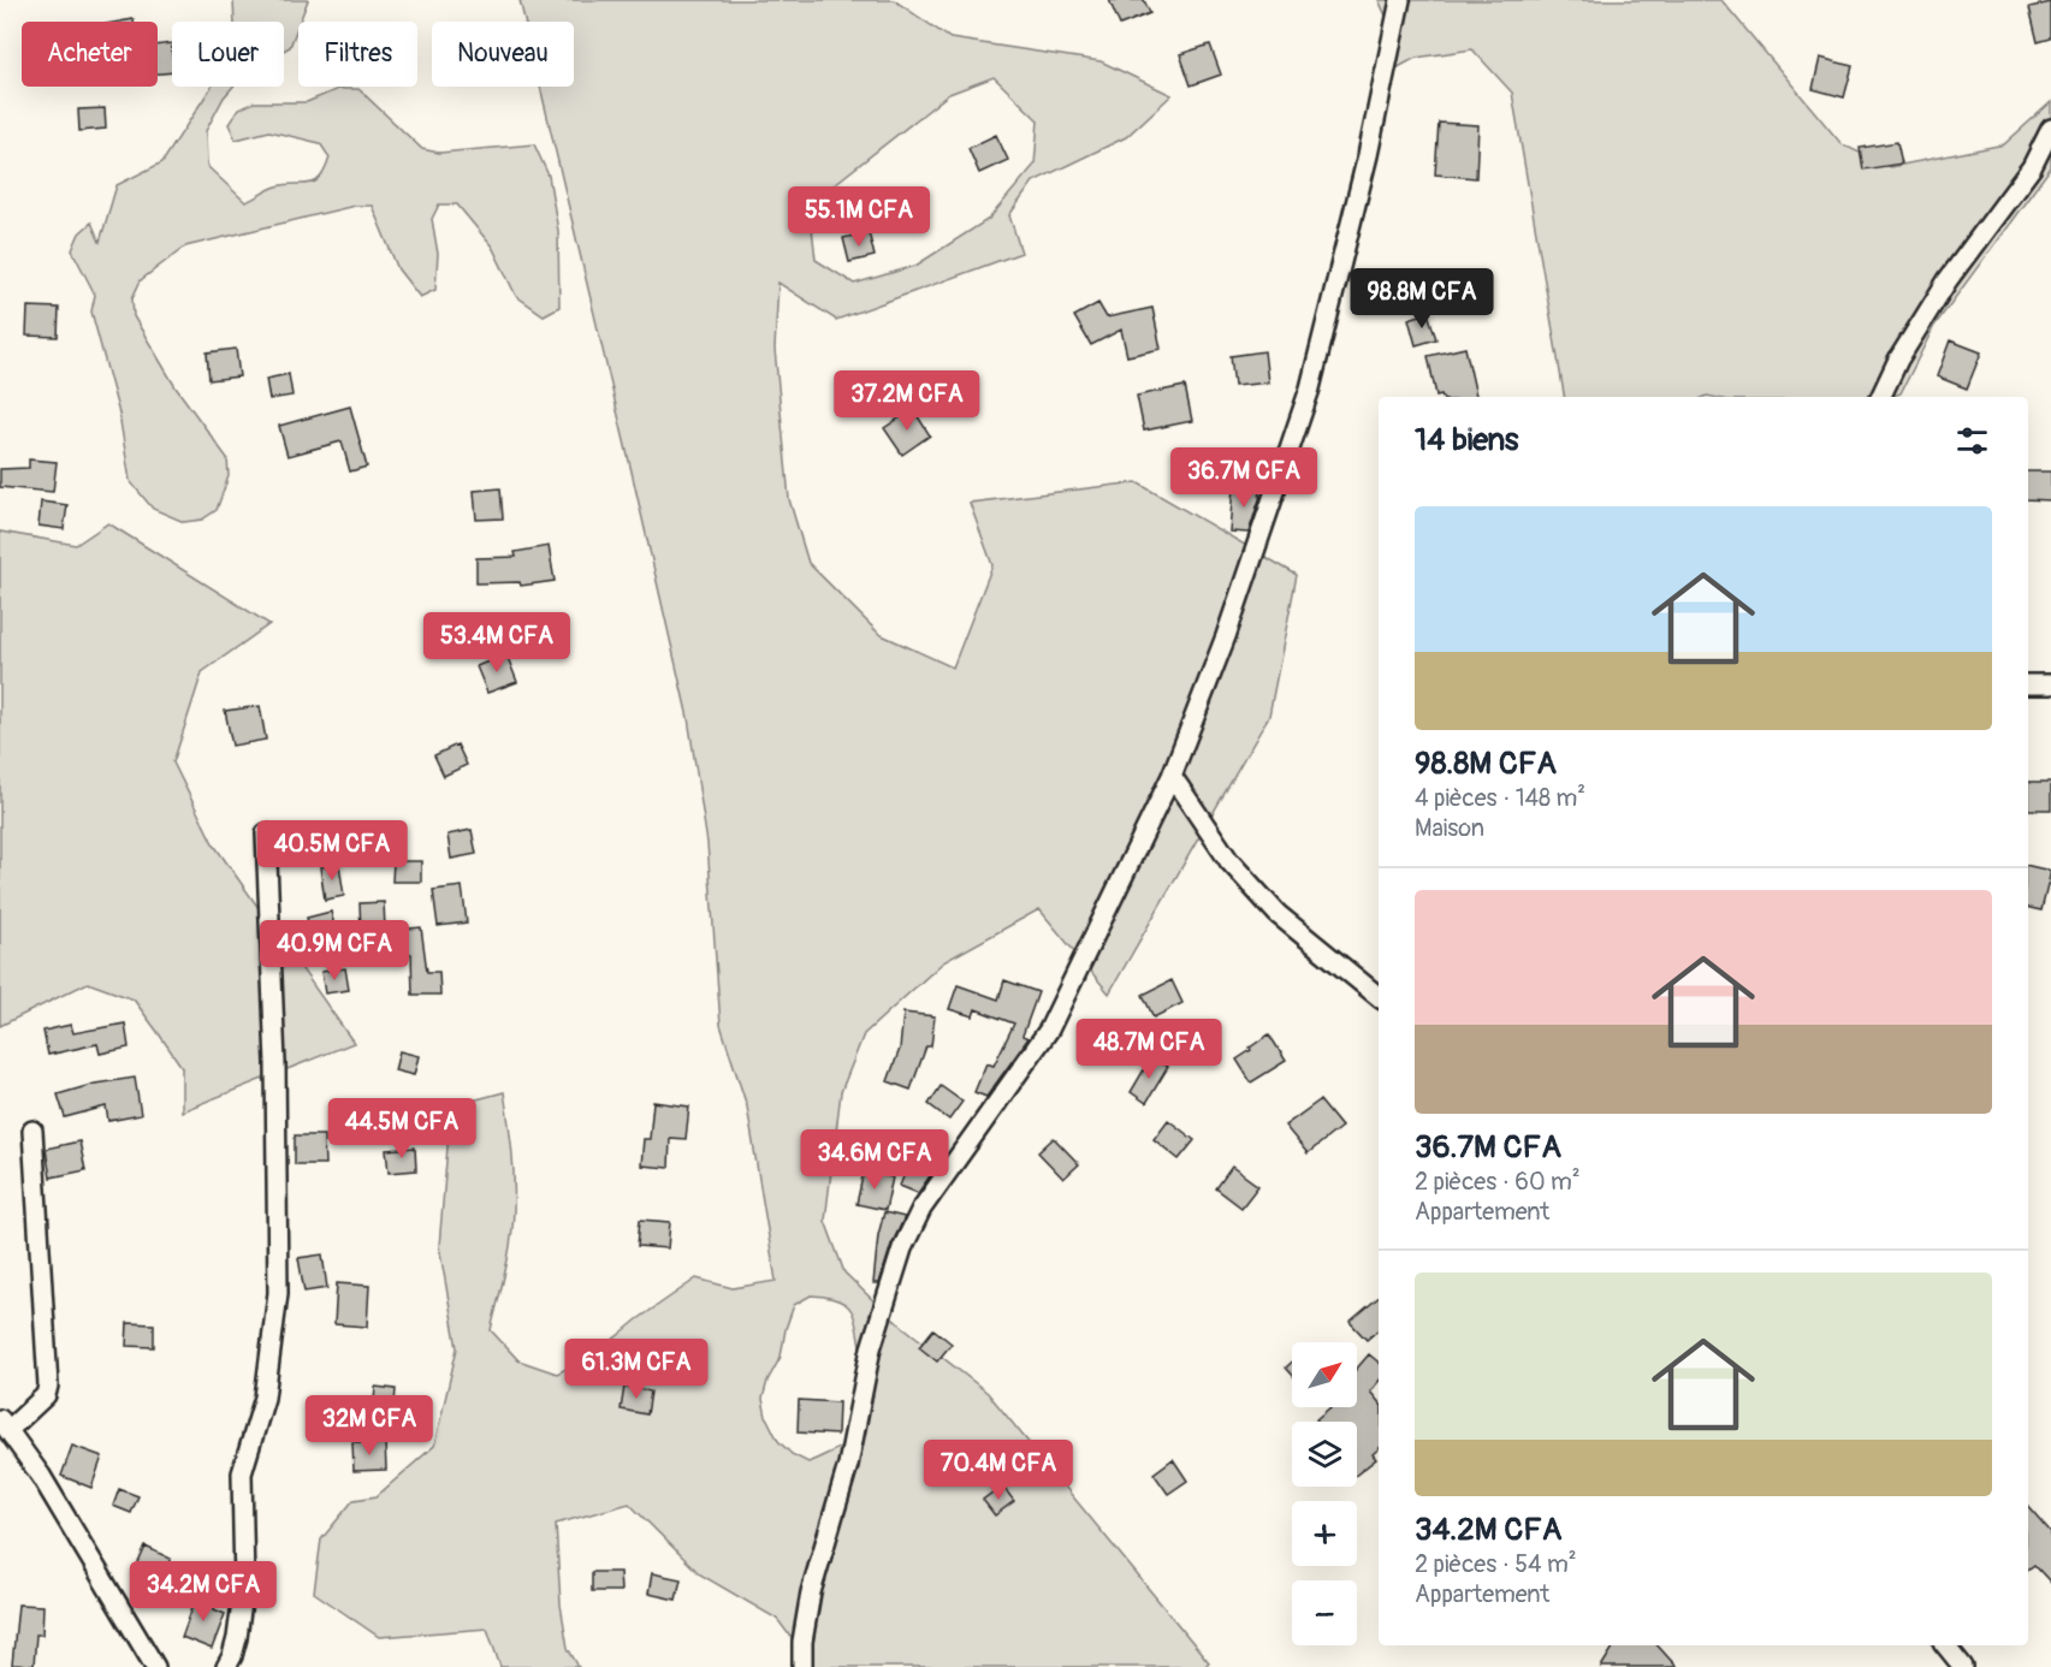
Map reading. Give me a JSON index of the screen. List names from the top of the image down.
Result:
{
  "north": "top right",
  "page": {
    "chip": [
      "Acheter",
      "Louer",
      "Filtres",
      "Nouveau"
    ],
    "price": [
      "55.1M CFA",
      "98.8M CFA",
      "37.2M CFA",
      "36.7M CFA",
      "53.4M CFA",
      "40.5M CFA",
      "40.9M CFA",
      "48.7M CFA",
      "44.5M CFA",
      "34.6M CFA",
      "61.3M CFA",
      "32M CFA",
      "70.4M CFA",
      "34.2M CFA"
    ],
    "heading": "14 biens",
    "list": [
      {
        "name": "98.8M CFA",
        "note": "4 pièces · 148 m² · Maison"
      },
      {
        "name": "36.7M CFA",
        "note": "2 pièces · 60 m² · Appartement"
      },
      {
        "name": "34.2M CFA",
        "note": "2 pièces · 54 m² · Appartement"
      }
    ],
    "map_buttons": ["+", "−"]
  }
}
